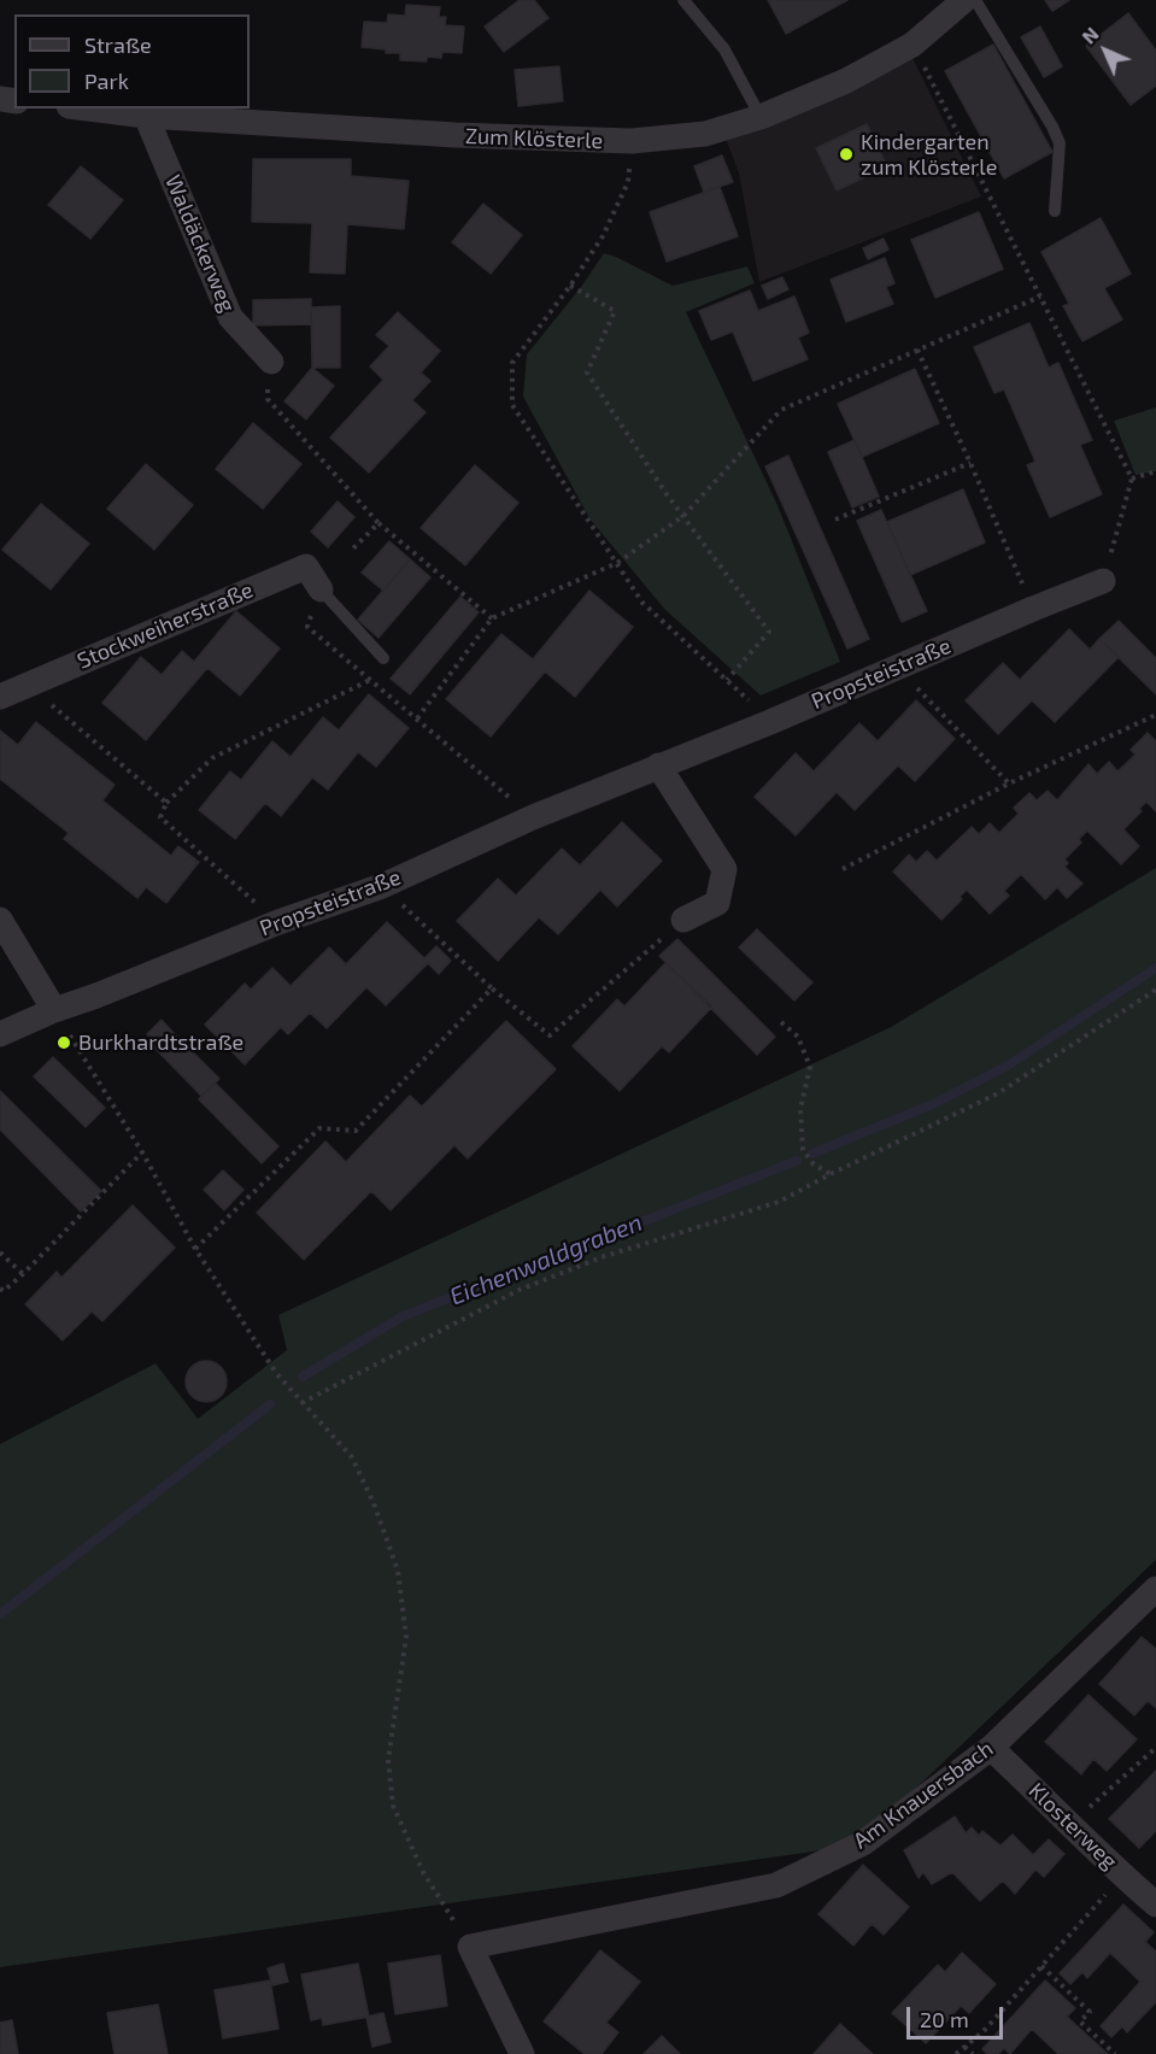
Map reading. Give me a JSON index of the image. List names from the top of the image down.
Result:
{
  "streets": {
    "street": [
      "Zum Klösterle",
      "Waldäckerweg",
      "Stockweiherstraße",
      "Propsteistraße",
      "Am Knauersbach",
      "Klosterweg"
    ]
  },
  "crossings": [
    ["Zum Klösterle", "Waldäckerweg"],
    ["Am Knauersbach", "Klosterweg"]
  ],
  "water": ["Eichenwaldgraben"],
  "places": ["Kindergarten zum Klösterle", "Burkhardtstraße"],
  "legend": ["Straße", "Park"],
  "scale_bar": "20 m",
  "north": "top left"
}
